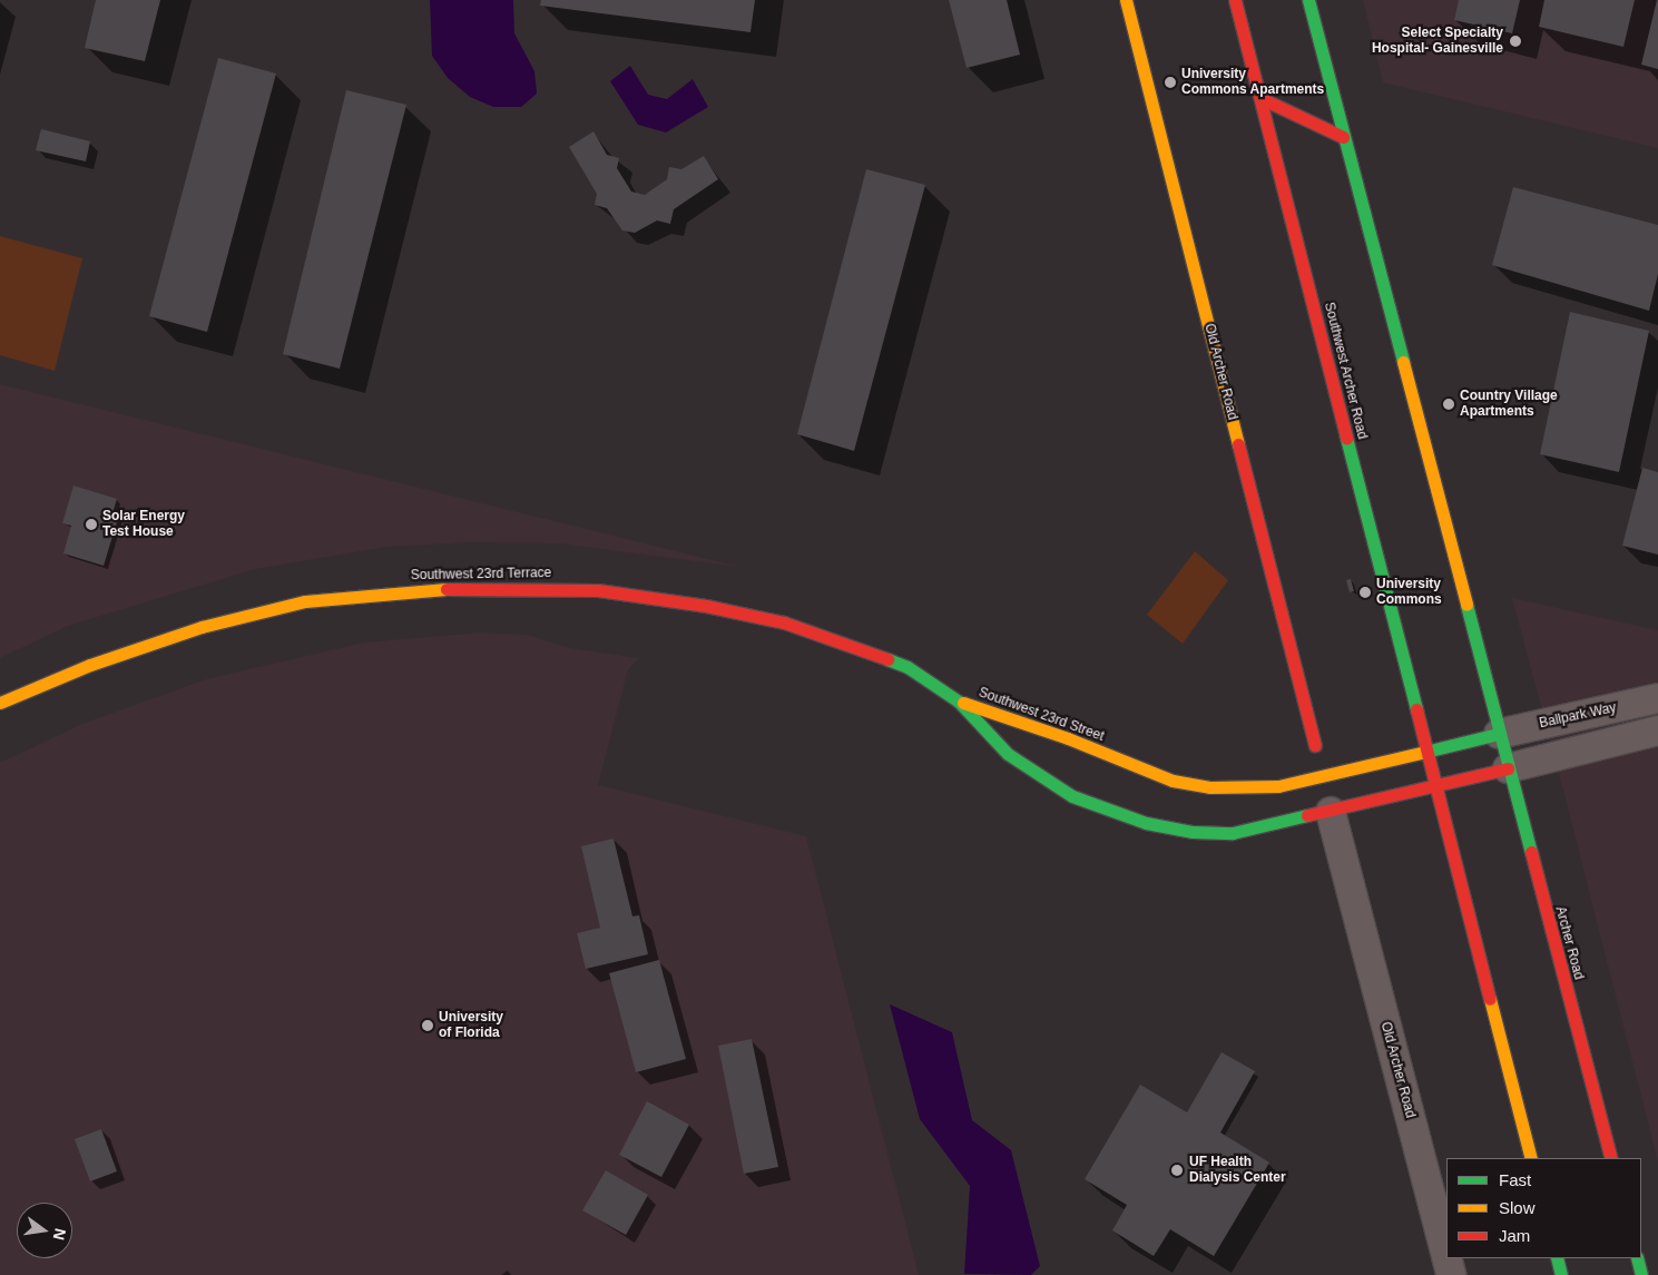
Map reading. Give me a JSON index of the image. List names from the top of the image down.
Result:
{
  "streets": {
    "street": [
      "Southwest Archer Road",
      "Old Archer Road",
      "Southwest 23rd Terrace",
      "Southwest 23rd Street",
      "Ballpark Way",
      "Archer Road"
    ]
  },
  "crossings": [
    ["Southwest Archer Road", "Southwest 23rd Street"],
    ["Old Archer Road", "Southwest 23rd Street"],
    ["Southwest 23rd Terrace", "Southwest 23rd Street"],
    ["Southwest 23rd Street", "Ballpark Way"],
    ["Southwest 23rd Street", "Archer Road"],
    ["Ballpark Way", "Archer Road"]
  ],
  "places": [
    "Select Specialty Hospital- Gainesville",
    "University Commons Apartments",
    "Country Village Apartments",
    "Solar Energy Test House",
    "University Commons",
    "University of Florida",
    "UF Health Dialysis Center"
  ],
  "legend": ["Fast", "Slow", "Jam"],
  "north": "right"
}
